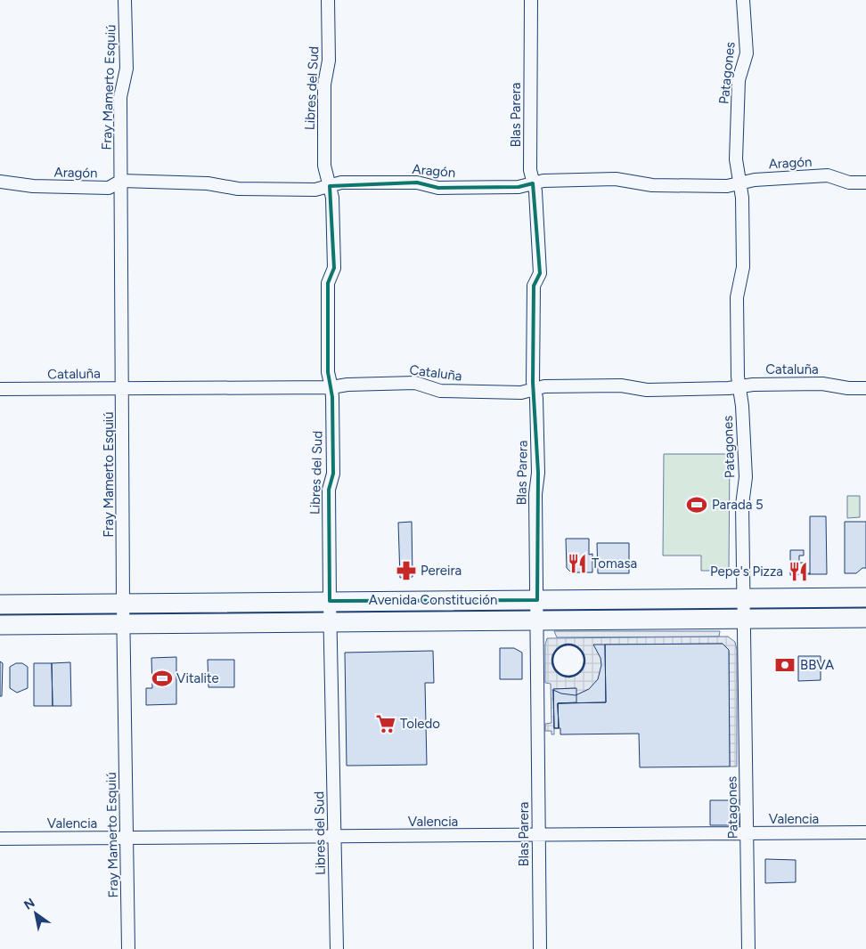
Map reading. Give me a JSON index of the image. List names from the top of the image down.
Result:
{
  "streets": {
    "main road": ["Avenida Constitución"],
    "street": [
      "Patagones",
      "Fray Mamerto Esquiú",
      "Libres del Sud",
      "Blas Parera",
      "Aragón",
      "Cataluña",
      "Valencia"
    ]
  },
  "crossings": [
    ["Patagones", "Aragón"],
    ["Patagones", "Cataluña"],
    ["Patagones", "Avenida Constitución"],
    ["Patagones", "Valencia"],
    ["Fray Mamerto Esquiú", "Aragón"],
    ["Fray Mamerto Esquiú", "Cataluña"],
    ["Fray Mamerto Esquiú", "Avenida Constitución"],
    ["Fray Mamerto Esquiú", "Valencia"],
    ["Libres del Sud", "Aragón"],
    ["Libres del Sud", "Cataluña"],
    ["Libres del Sud", "Avenida Constitución"],
    ["Libres del Sud", "Valencia"],
    ["Blas Parera", "Aragón"],
    ["Blas Parera", "Cataluña"],
    ["Blas Parera", "Avenida Constitución"],
    ["Blas Parera", "Valencia"]
  ],
  "places": {
    "sports": ["Parada 5", "Vitalite"],
    "restaurant": ["Tomasa", "Pepe's Pizza"],
    "pharmacy": ["Pereira"],
    "bank": ["BBVA"],
    "supermarket": ["Toledo"]
  },
  "north": "top left"
}
